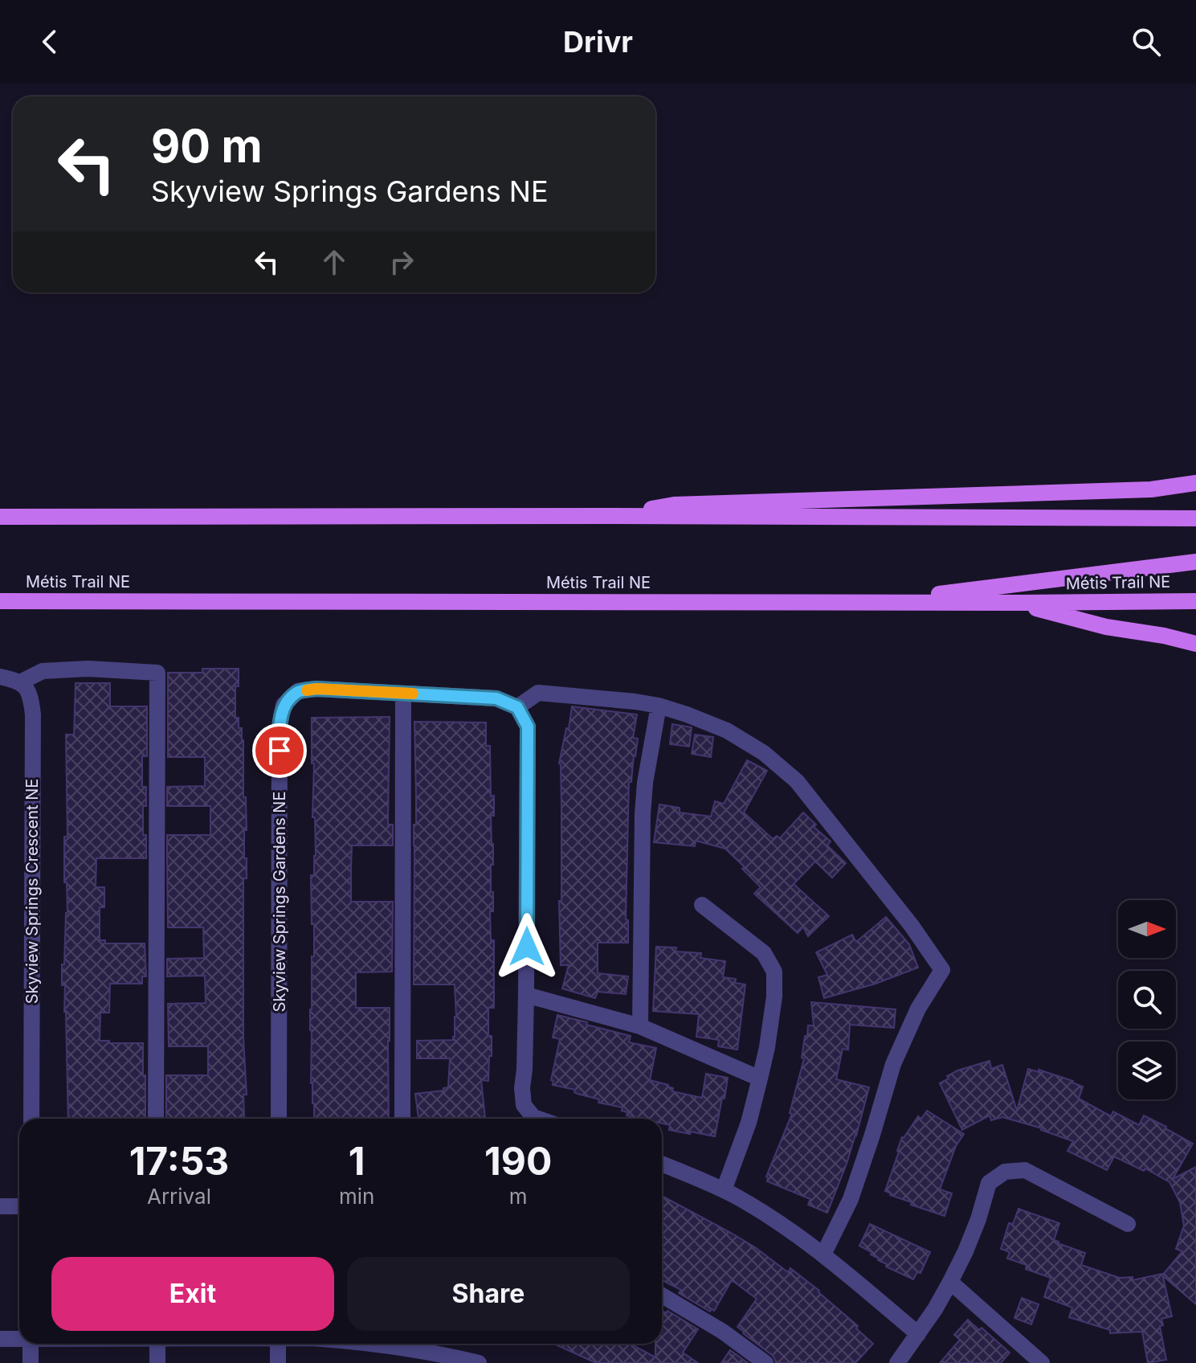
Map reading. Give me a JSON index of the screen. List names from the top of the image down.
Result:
{
  "streets": {
    "main road": ["Métis Trail NE"],
    "street": ["Skyview Springs Crescent NE", "Skyview Springs Gardens NE"]
  },
  "north": "right",
  "page": {
    "header": "Drivr",
    "turn": ["90 m", "Skyview Springs Gardens NE"],
    "eta": [
      "17:53",
      "Arrival",
      "1",
      "min",
      "190",
      "m"
    ],
    "buttons": ["Exit", "Share"]
  }
}
